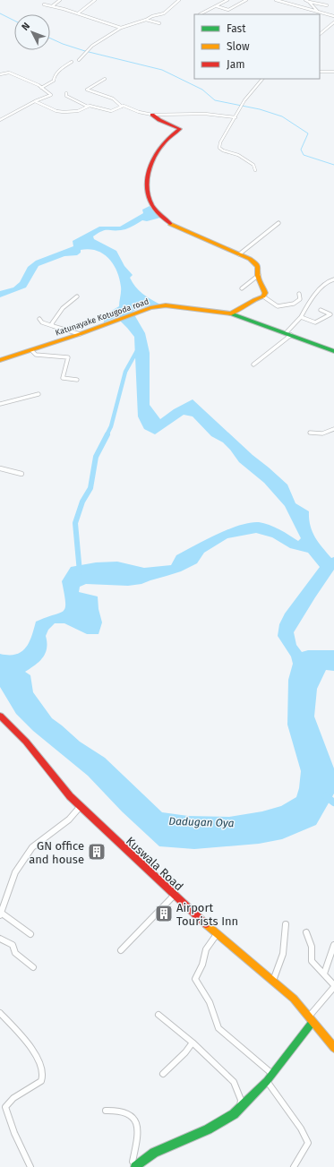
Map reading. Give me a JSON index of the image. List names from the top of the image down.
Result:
{
  "streets": {
    "street": ["Katunayake Kotugoda road", "Kuswala Road"]
  },
  "water": ["Dadugan Oya"],
  "places": {
    "building": ["GN office and house", "Airport Tourists Inn"]
  },
  "legend": ["Fast", "Slow", "Jam"],
  "north": "top left"
}
